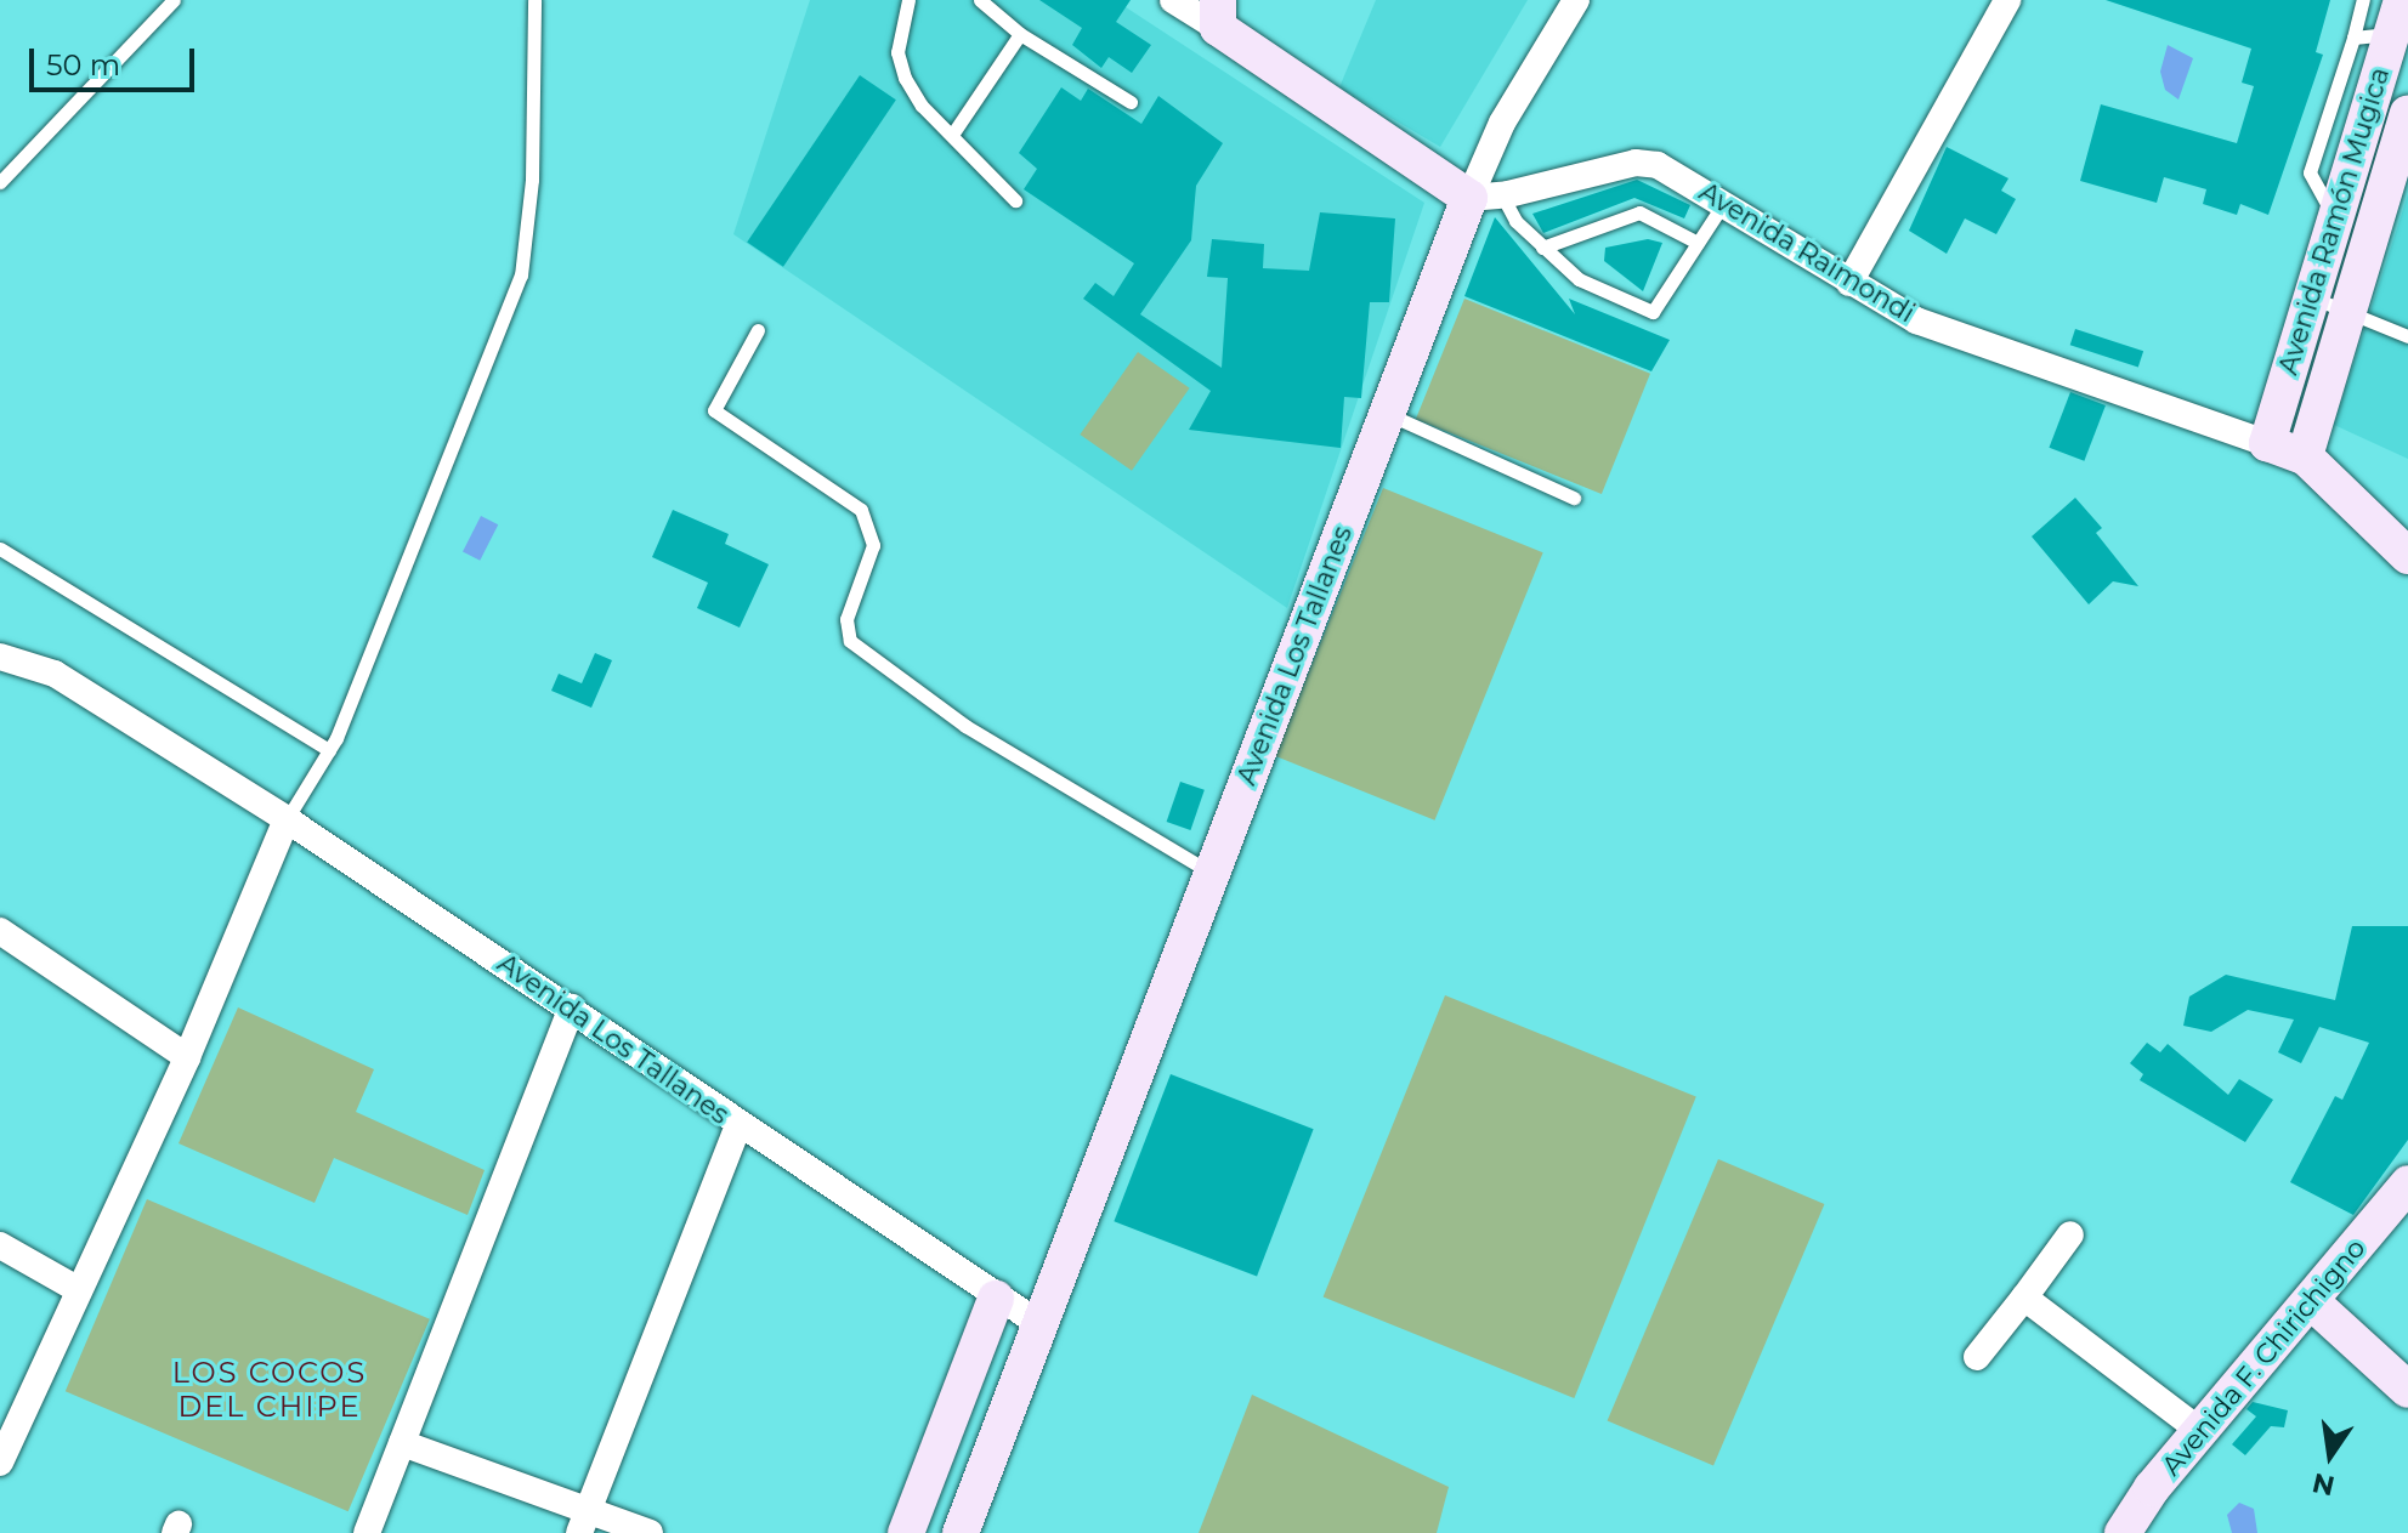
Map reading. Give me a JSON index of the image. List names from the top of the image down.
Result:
{
  "streets": {
    "street": [
      "Avenida Ramón Mugica",
      "Avenida Raimondi",
      "Avenida Los Tallanes",
      "Avenida F. Chirichigno"
    ]
  },
  "crossings": [
    ["Avenida Ramón Mugica", "Avenida Raimondi"],
    ["Avenida Raimondi", "Avenida Los Tallanes"]
  ],
  "districts": ["LOS COCOS DEL CHIPE"],
  "scale_bar": "50 m",
  "north": "bottom"
}
